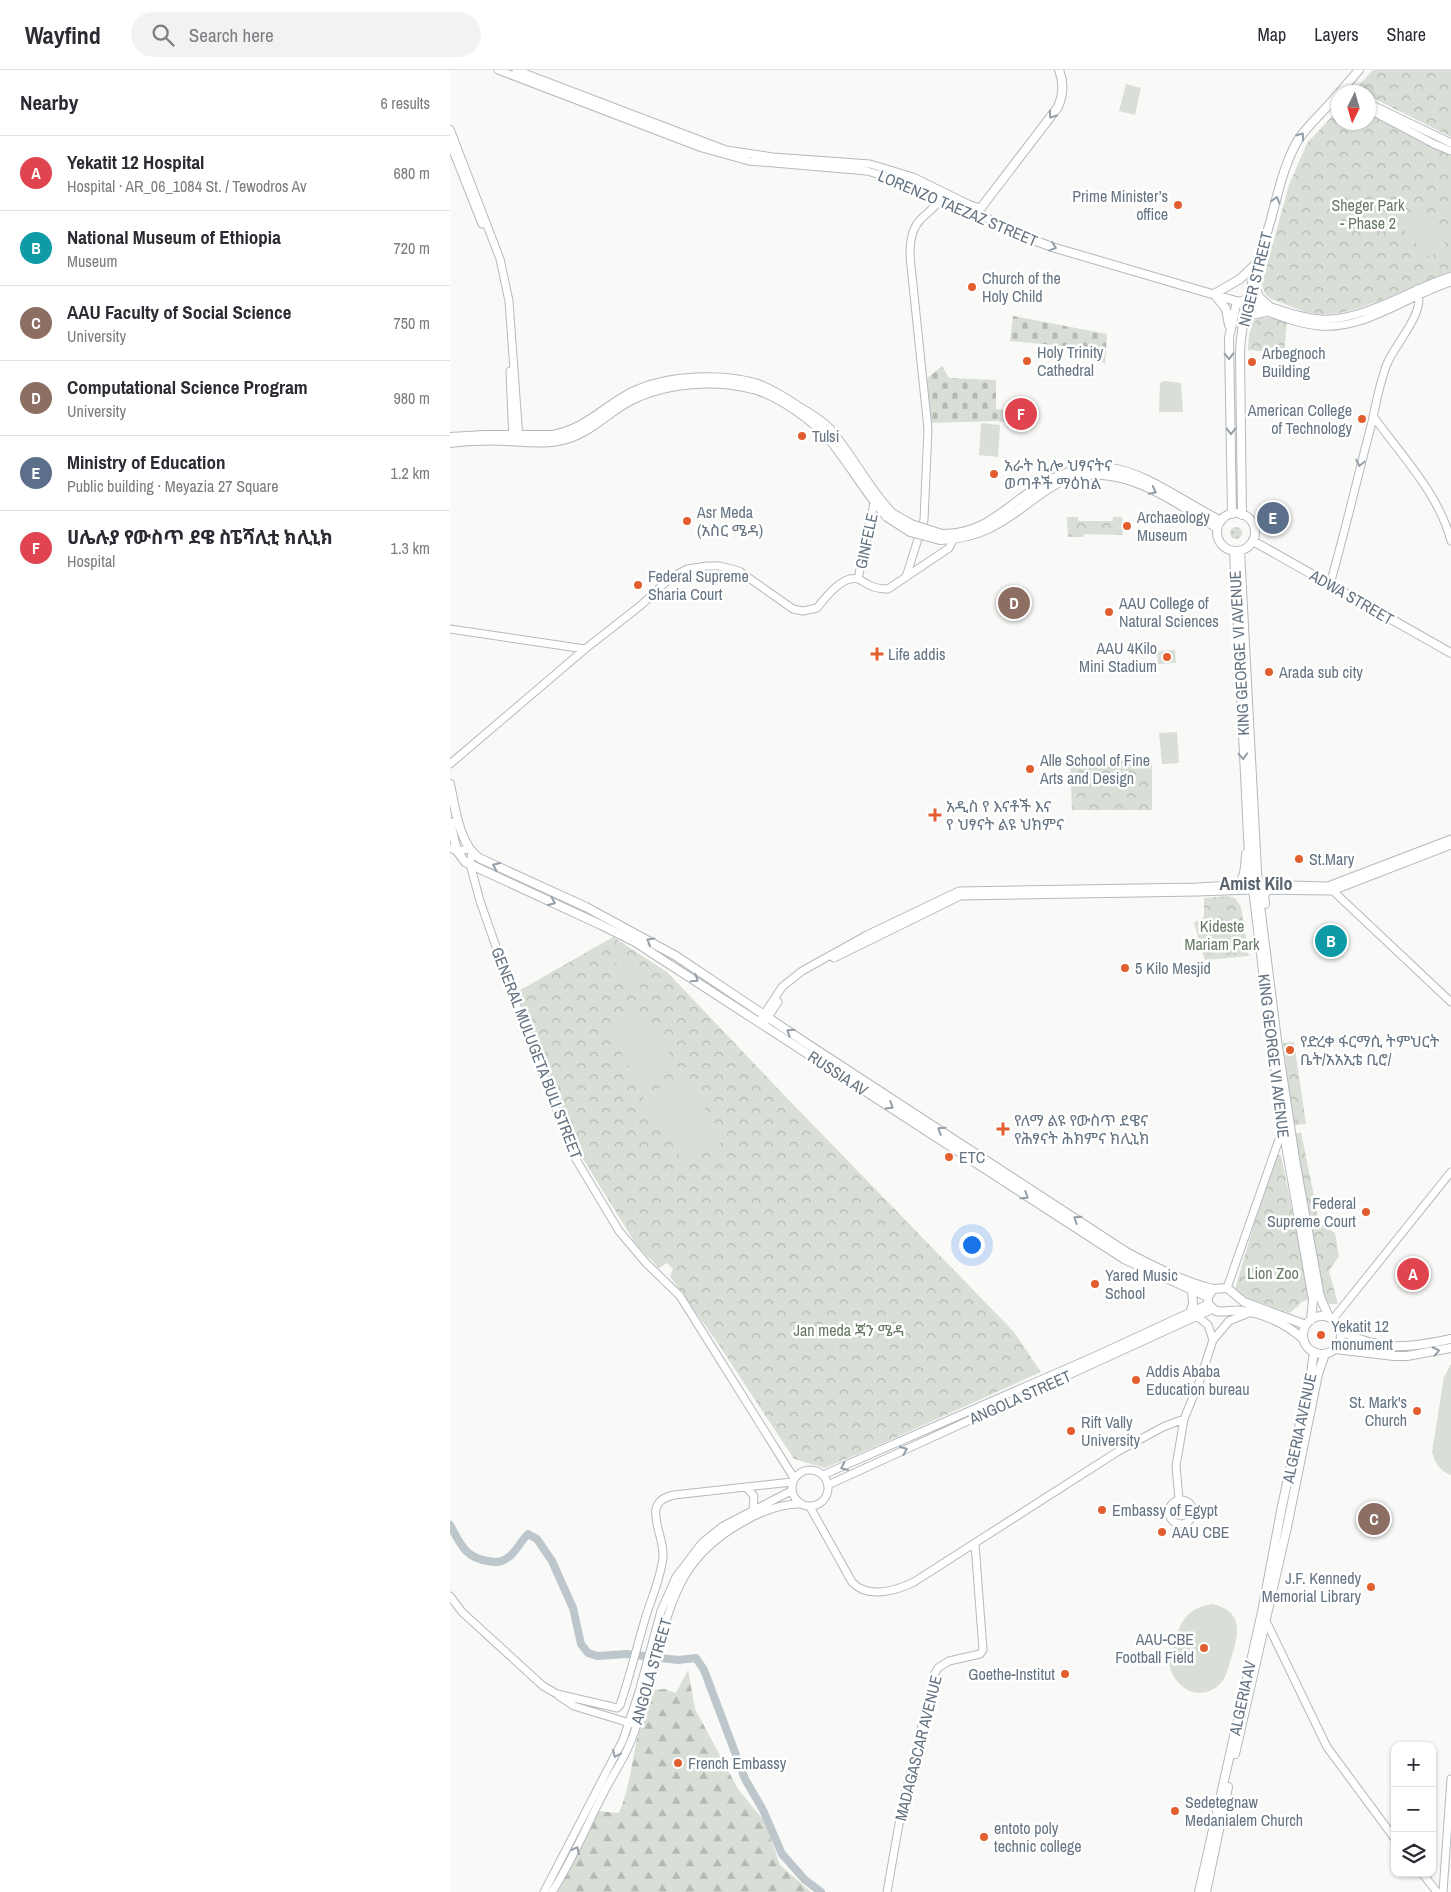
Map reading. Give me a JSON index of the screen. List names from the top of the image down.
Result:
{
  "streets": {
    "main road": [
      "LORENZO TAEZAZ STREET",
      "NIGER STREET",
      "GINFELE",
      "ADWA STREET",
      "KING GEORGE VI AVENUE",
      "GENERAL MULUGETA BULI STREET",
      "RUSSIA AV",
      "ANGOLA STREET",
      "ALGERIA AVENUE",
      "ALGERIA AV",
      "MADAGASCAR AVENUE"
    ]
  },
  "crossings": [
    ["LORENZO TAEZAZ STREET", "NIGER STREET"],
    ["NIGER STREET", "ADWA STREET"],
    ["NIGER STREET", "KING GEORGE VI AVENUE"],
    ["ADWA STREET", "KING GEORGE VI AVENUE"],
    ["KING GEORGE VI AVENUE", "ALGERIA AVENUE"],
    ["GENERAL MULUGETA BULI STREET", "RUSSIA AV"],
    ["GENERAL MULUGETA BULI STREET", "ANGOLA STREET"],
    ["RUSSIA AV", "ANGOLA STREET"],
    ["ALGERIA AVENUE", "ALGERIA AV"]
  ],
  "districts": ["Amist Kilo"],
  "parks": [
    "Sheger Park - Phase 2",
    "Kideste Mariam Park",
    "Lion Zoo",
    "Jan meda ጃን ሜዳ"
  ],
  "places": {
    "other": [
      "Prime Minister’s office",
      "Church of the Holy Child",
      "Holy Trinity Cathedral",
      "Arbegnoch Building",
      "American College of Technology",
      "Tulsi",
      "አራት ኪሎ ህፃናትና ወጣቶች ማዕከል",
      "Asr Meda (አስር ሜዳ)",
      "Archaeology Museum",
      "Federal Supreme Sharia Court",
      "AAU College of Natural Sciences",
      "AAU 4Kilo Mini Stadium",
      "Arada sub city",
      "Alle School of Fine Arts and Design",
      "St.Mary",
      "5 Kilo Mesjid",
      "የድረቀ ፋርማሲ ትምህርት ቤት/አአኢቴ ቢሮ/",
      "ETC",
      "Federal Supreme Court",
      "Yared Music School",
      "Yekatit 12 monument",
      "Addis Ababa Education bureau",
      "St. Mark's Church",
      "Rift Vally University",
      "Embassy of Egypt",
      "AAU CBE",
      "J.F. Kennedy Memorial Library",
      "AAU-CBE Football Field",
      "Goethe-Institut",
      "French Embassy",
      "Sedetegnaw Medanialem Church",
      "entoto poly technic college"
    ],
    "health": ["Life addis", "አዲስ የ እናቶች እና የ ህፃናት ልዩ ህክምና", "የለማ ልዩ የውስጥ ደዌና የሕፃናት ሕክምና ክሊኒክ"]
  },
  "north": "bottom",
  "page": {
    "header": "Wayfind",
    "search": "Search here",
    "nav": ["Map", "Layers", "Share"],
    "heading": ["Nearby", "6 results"],
    "list": [
      {
        "mark": "A",
        "name": "Yekatit 12 Hospital",
        "note": "Hospital · AR_06_1084 St. / Tewodros Av",
        "value": "680 m"
      },
      {
        "mark": "B",
        "name": "National Museum of Ethiopia",
        "note": "Museum",
        "value": "720 m"
      },
      {
        "mark": "C",
        "name": "AAU Faculty of Social Science",
        "note": "University",
        "value": "750 m"
      },
      {
        "mark": "D",
        "name": "Computational Science Program",
        "note": "University",
        "value": "980 m"
      },
      {
        "mark": "E",
        "name": "Ministry of Education",
        "note": "Public building · Meyazia 27 Square",
        "value": "1.2 km"
      },
      {
        "mark": "F",
        "name": "ሀሌሉያ የውስጥ ደዌ ስፔሻሊቲ ክሊኒክ",
        "note": "Hospital",
        "value": "1.3 km"
      }
    ],
    "pins": [
      "F",
      "E",
      "D",
      "B",
      "A",
      "C"
    ],
    "map_buttons": ["+", "−"]
  }
}
